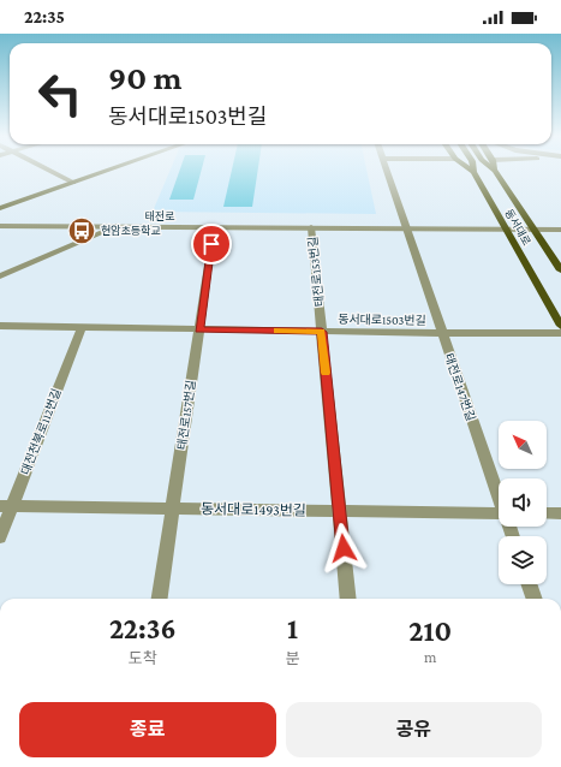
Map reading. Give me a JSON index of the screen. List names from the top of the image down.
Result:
{
  "streets": {
    "main road": ["동서대로"],
    "street": [
      "태전로",
      "태전로153번길",
      "동서대로1503번길",
      "태전로147번길",
      "태전로157번길",
      "대전천북로112번길",
      "동서대로1493번길"
    ]
  },
  "crossings": [
    ["태전로", "동서대로"],
    ["태전로", "태전로153번길"],
    ["태전로", "태전로147번길"],
    ["태전로", "태전로157번길"],
    ["태전로153번길", "동서대로1503번길"],
    ["태전로153번길", "동서대로1493번길"],
    ["동서대로1503번길", "태전로147번길"],
    ["동서대로1503번길", "태전로157번길"],
    ["동서대로1503번길", "대전천북로112번길"],
    ["태전로157번길", "동서대로1493번길"],
    ["대전천북로112번길", "동서대로1493번길"]
  ],
  "places": {
    "bus stop": ["현암초등학교"]
  },
  "north": "top left",
  "page": {
    "status": "22:35",
    "turn": ["90 m", "동서대로1503번길"],
    "eta": [
      "22:36",
      "도착",
      "1",
      "분",
      "210",
      "m"
    ],
    "buttons": ["종료", "공유"]
  }
}
